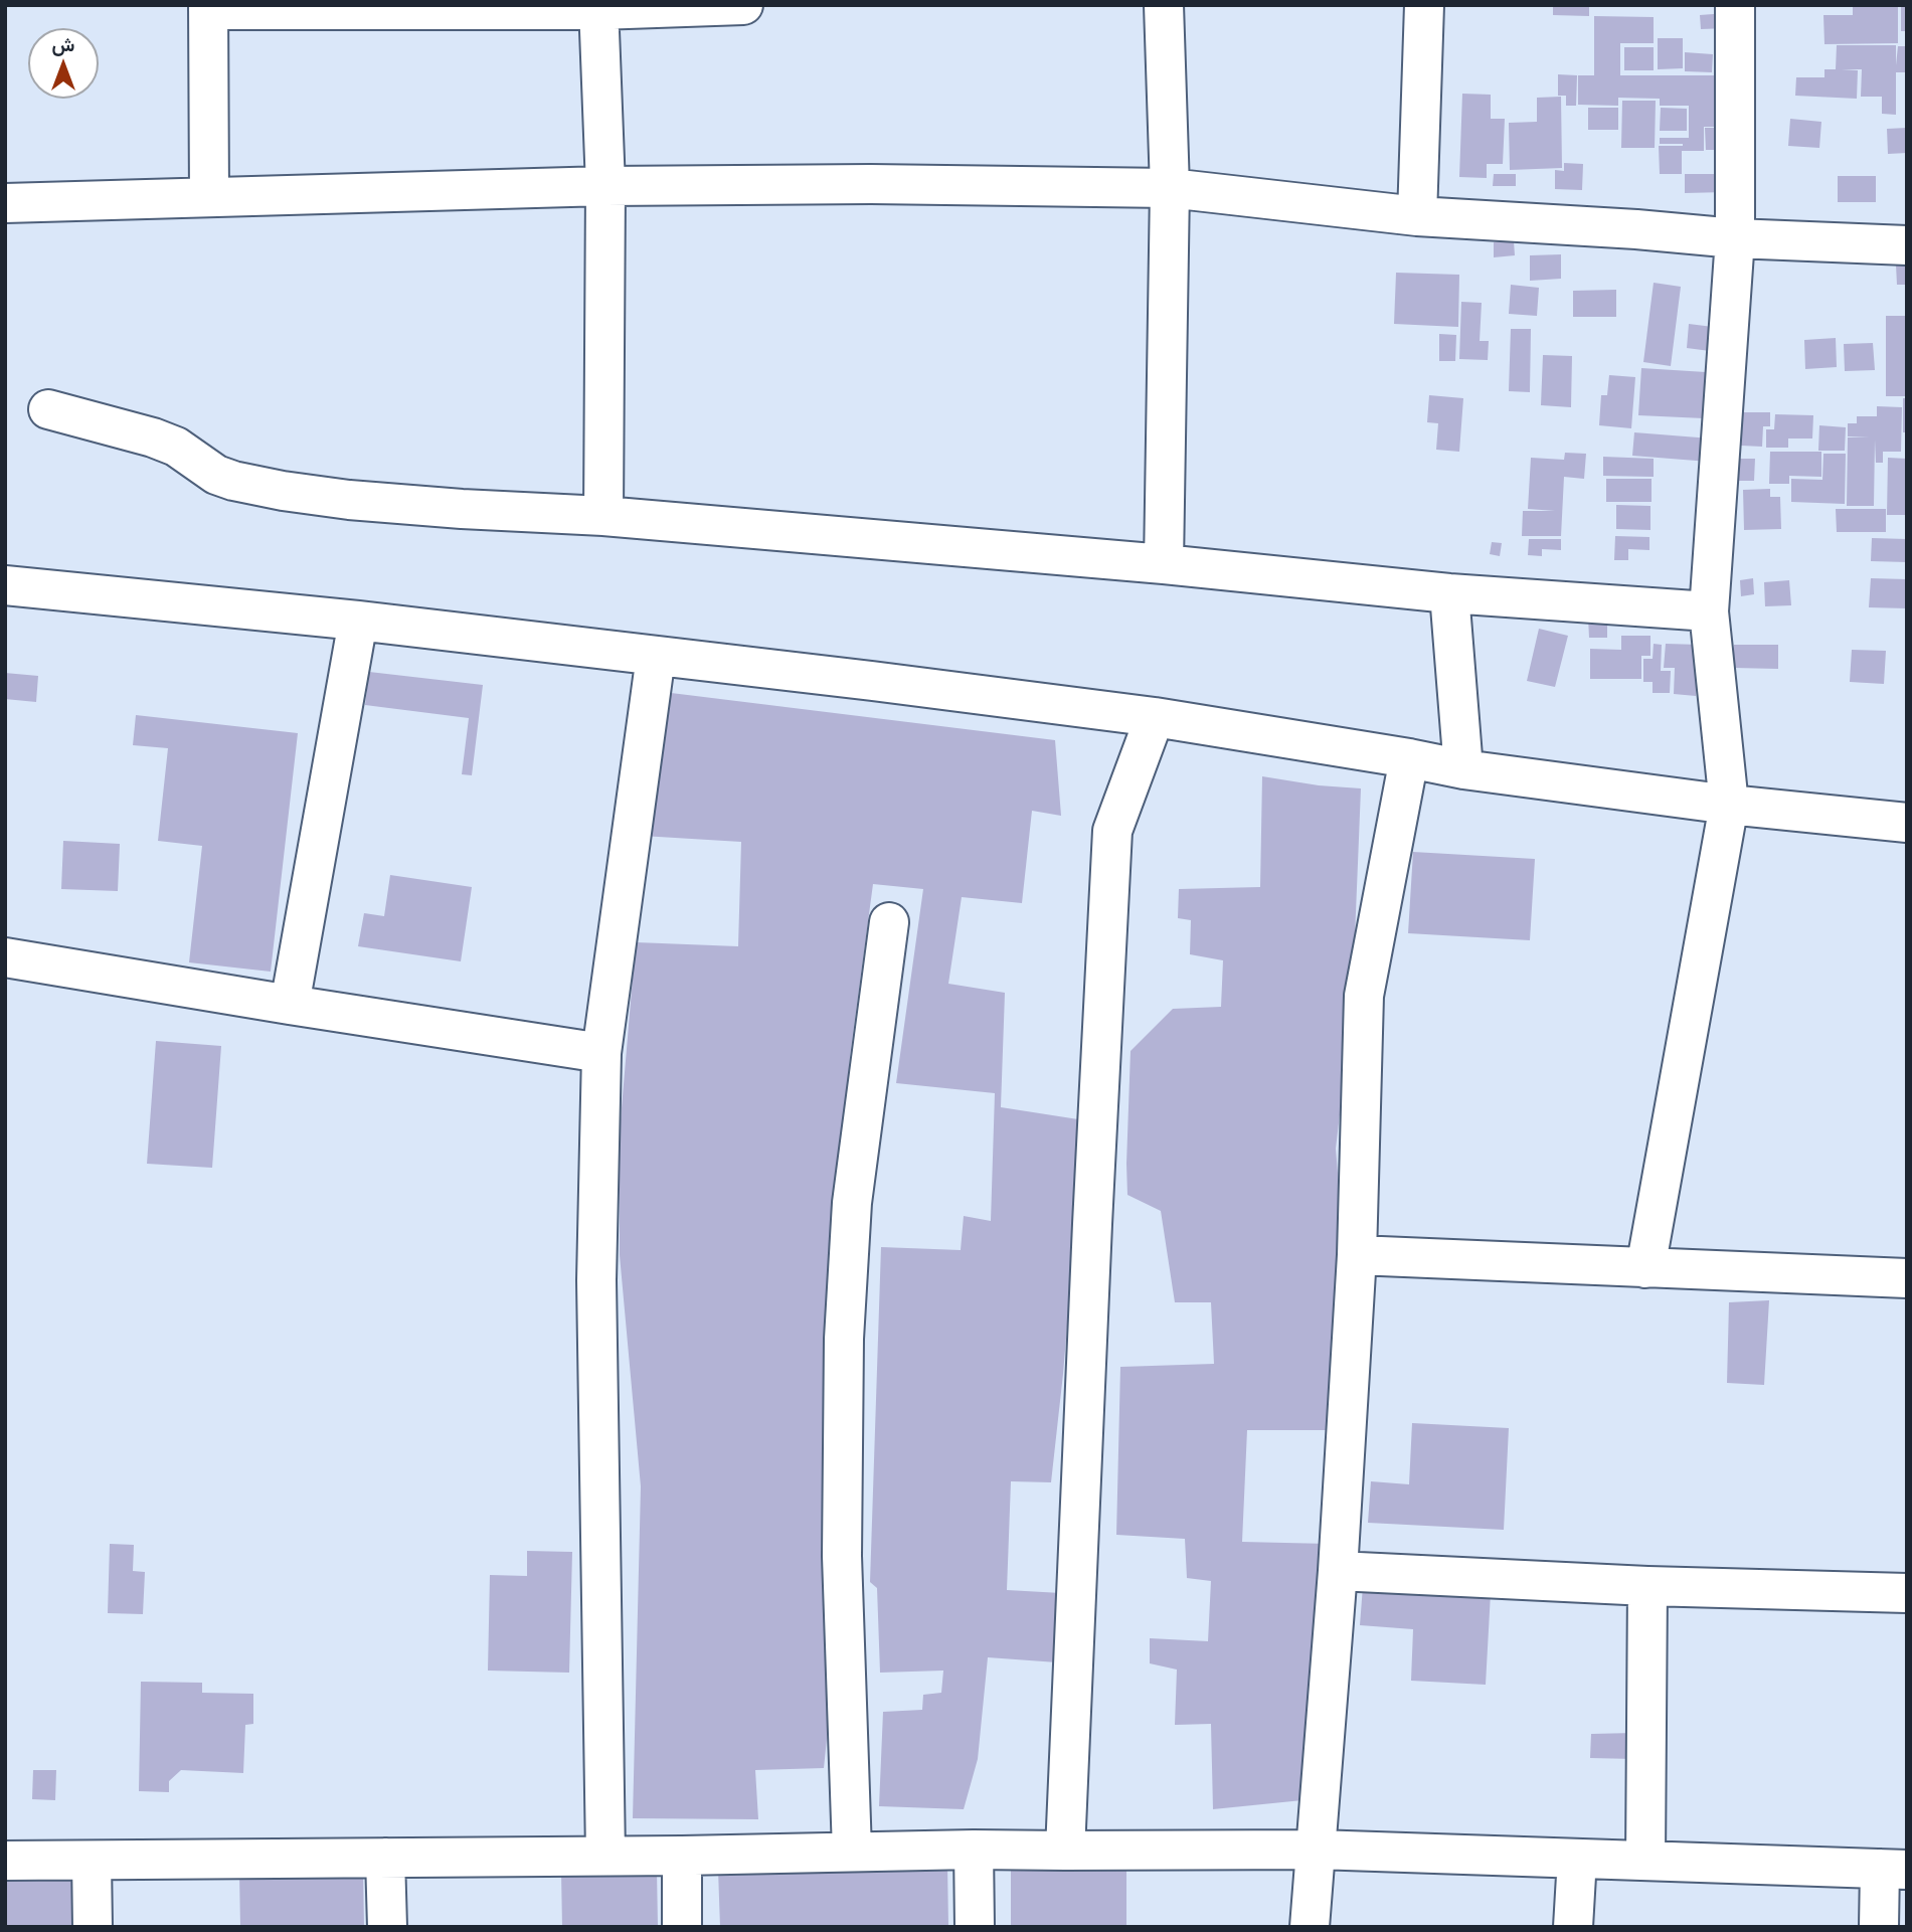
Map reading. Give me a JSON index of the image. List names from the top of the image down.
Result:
{
  "north": "top"
}
